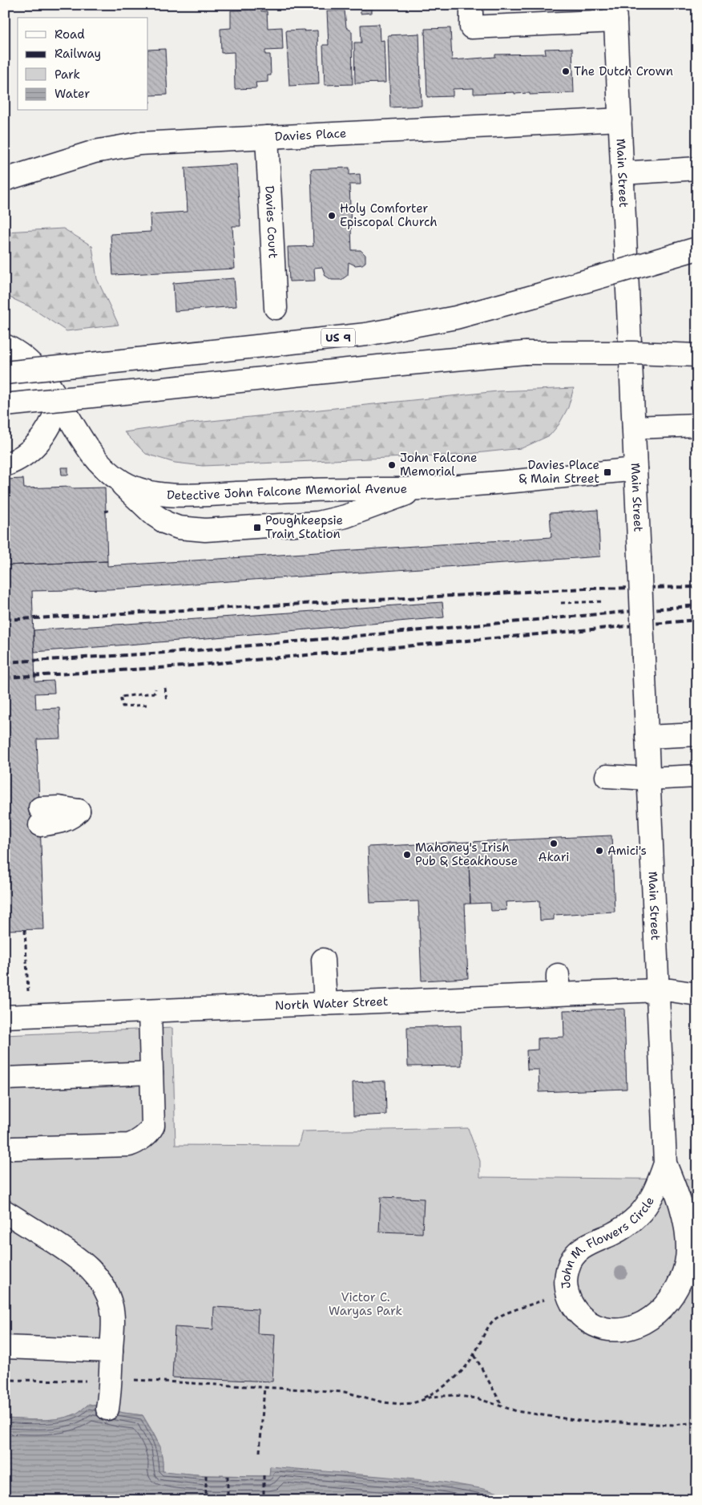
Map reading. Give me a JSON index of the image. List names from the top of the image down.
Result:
{
  "streets": {
    "main road": [
      "Davies Place",
      "Main Street",
      "Davies Court",
      "US 9",
      "Detective John Falcone Memorial Avenue",
      "North Water Street",
      "John M. Flowers Circle"
    ]
  },
  "crossings": [
    ["Davies Place", "Main Street"],
    ["Davies Place", "Davies Court"],
    ["Main Street", "Detective John Falcone Memorial Avenue"],
    ["Main Street", "North Water Street"],
    ["Main Street", "John M. Flowers Circle"],
    ["North Water Street", "John M. Flowers Circle"]
  ],
  "parks": ["Victor C. Waryas Park"],
  "places": {
    "other": [
      "The Dutch Crown",
      "Holy Comforter Episcopal Church",
      "John Falcone Memorial",
      "Akari",
      "Amici's",
      "Mahoney's Irish Pub & Steakhouse"
    ],
    "transit": ["Davies Place & Main Street", "Poughkeepsie Train Station"]
  },
  "legend": [
    "Road",
    "Railway",
    "Park",
    "Water"
  ]
}
